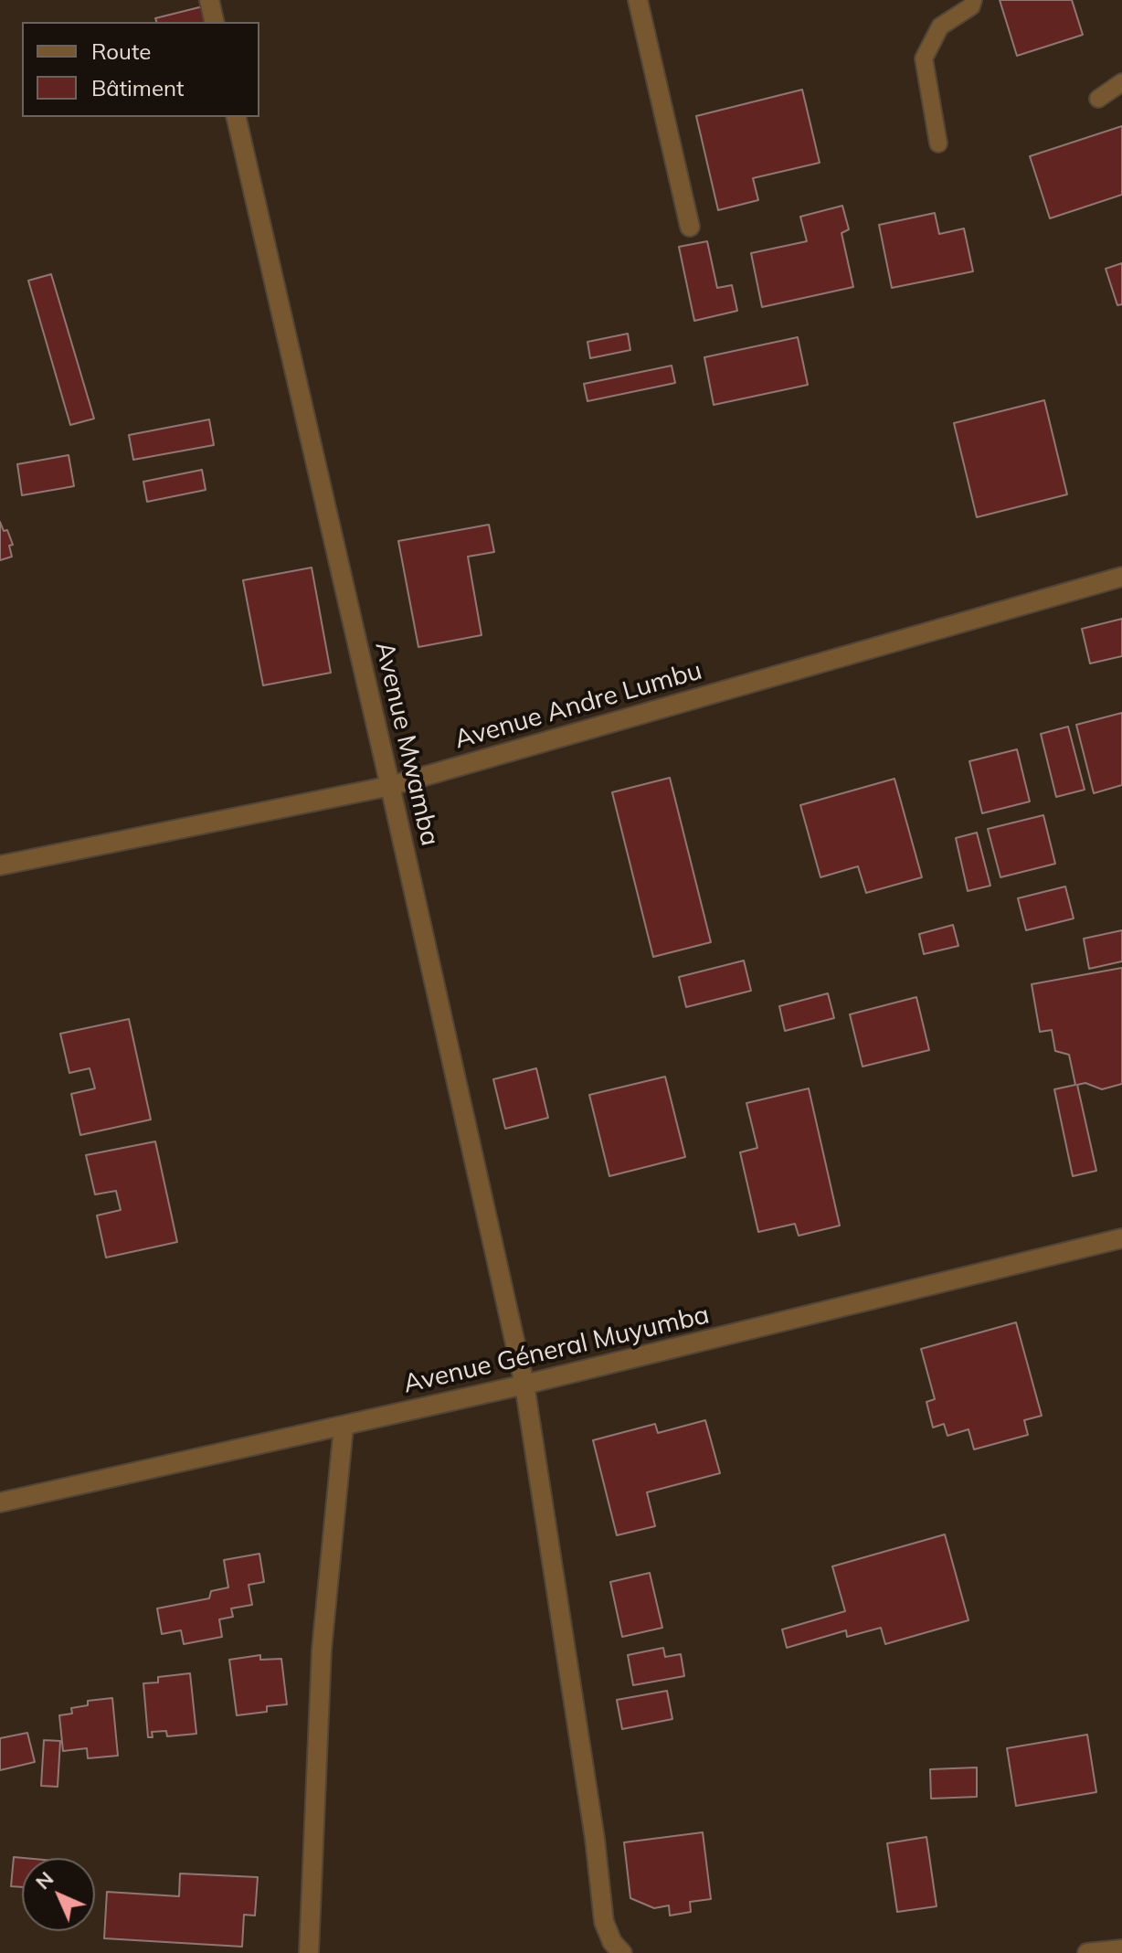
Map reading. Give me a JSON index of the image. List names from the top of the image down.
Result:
{
  "streets": {
    "street": ["Avenue Andre Lumbu", "Avenue Mwamba", "Avenue Géneral Muyumba"]
  },
  "crossings": [
    ["Avenue Andre Lumbu", "Avenue Mwamba"],
    ["Avenue Mwamba", "Avenue Géneral Muyumba"]
  ],
  "legend": ["Route", "Bâtiment"],
  "north": "top left"
}
